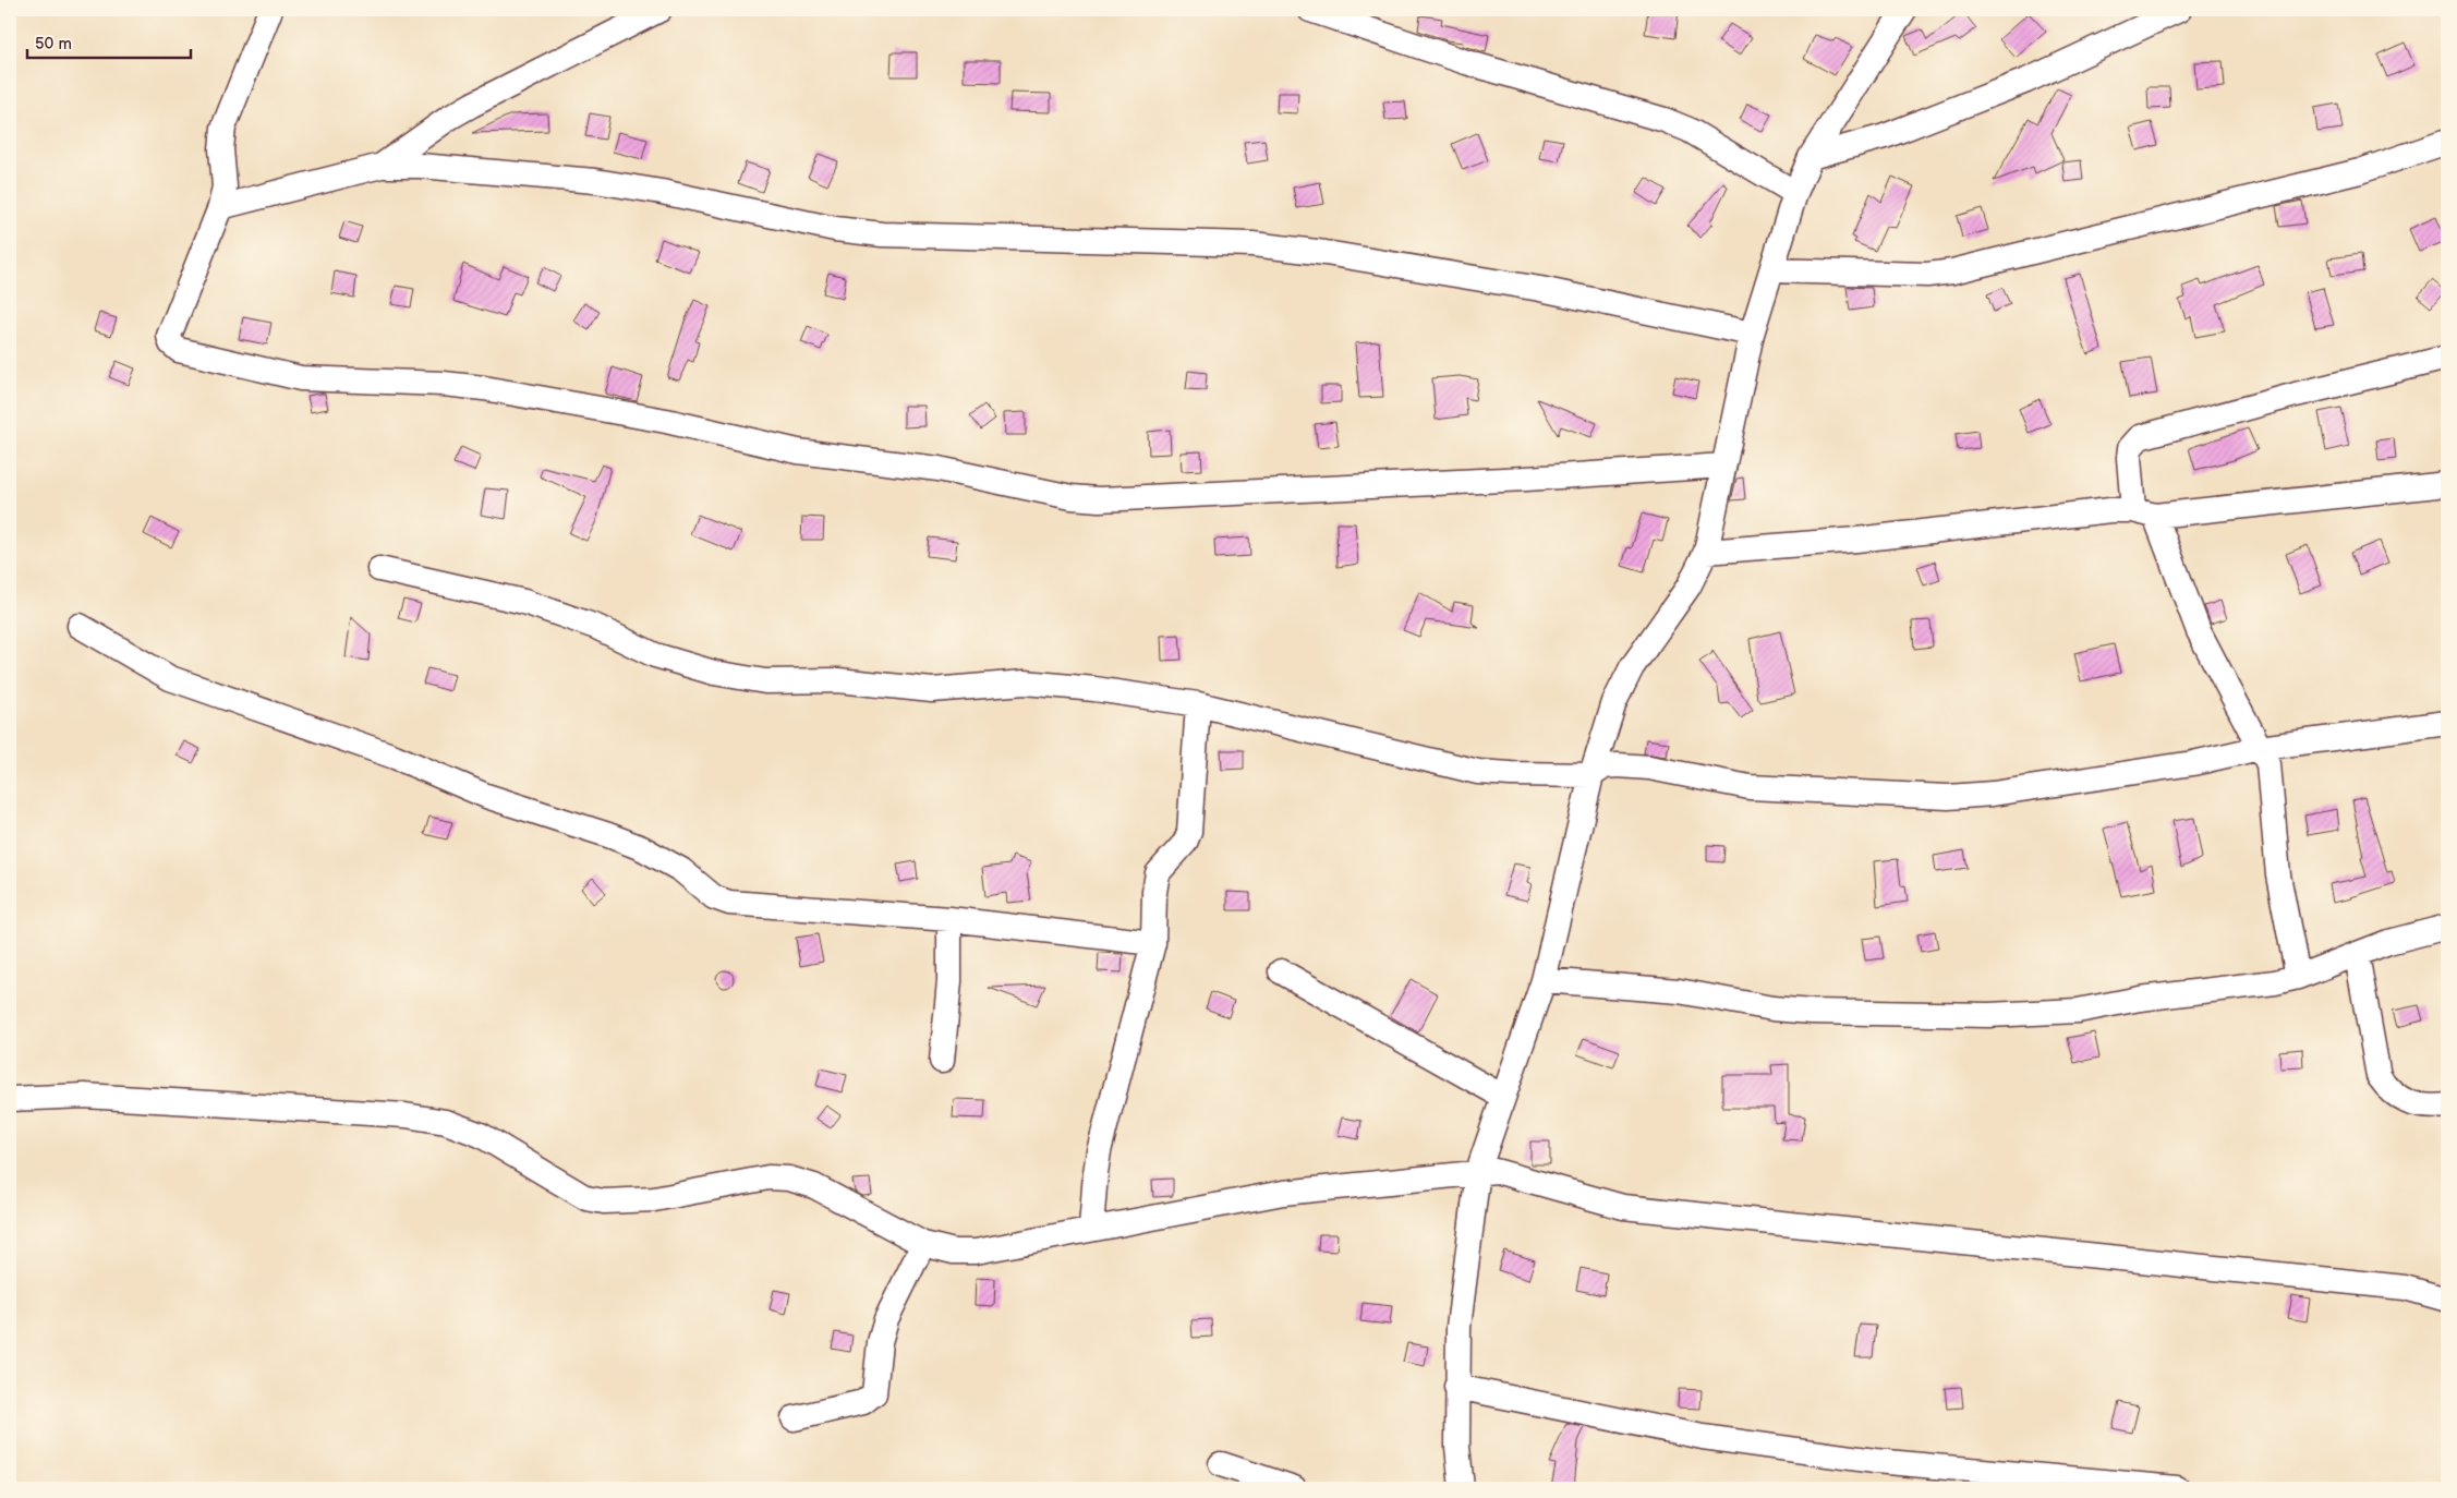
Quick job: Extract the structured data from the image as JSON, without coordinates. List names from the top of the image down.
{
  "scale_bar": "50 m"
}
